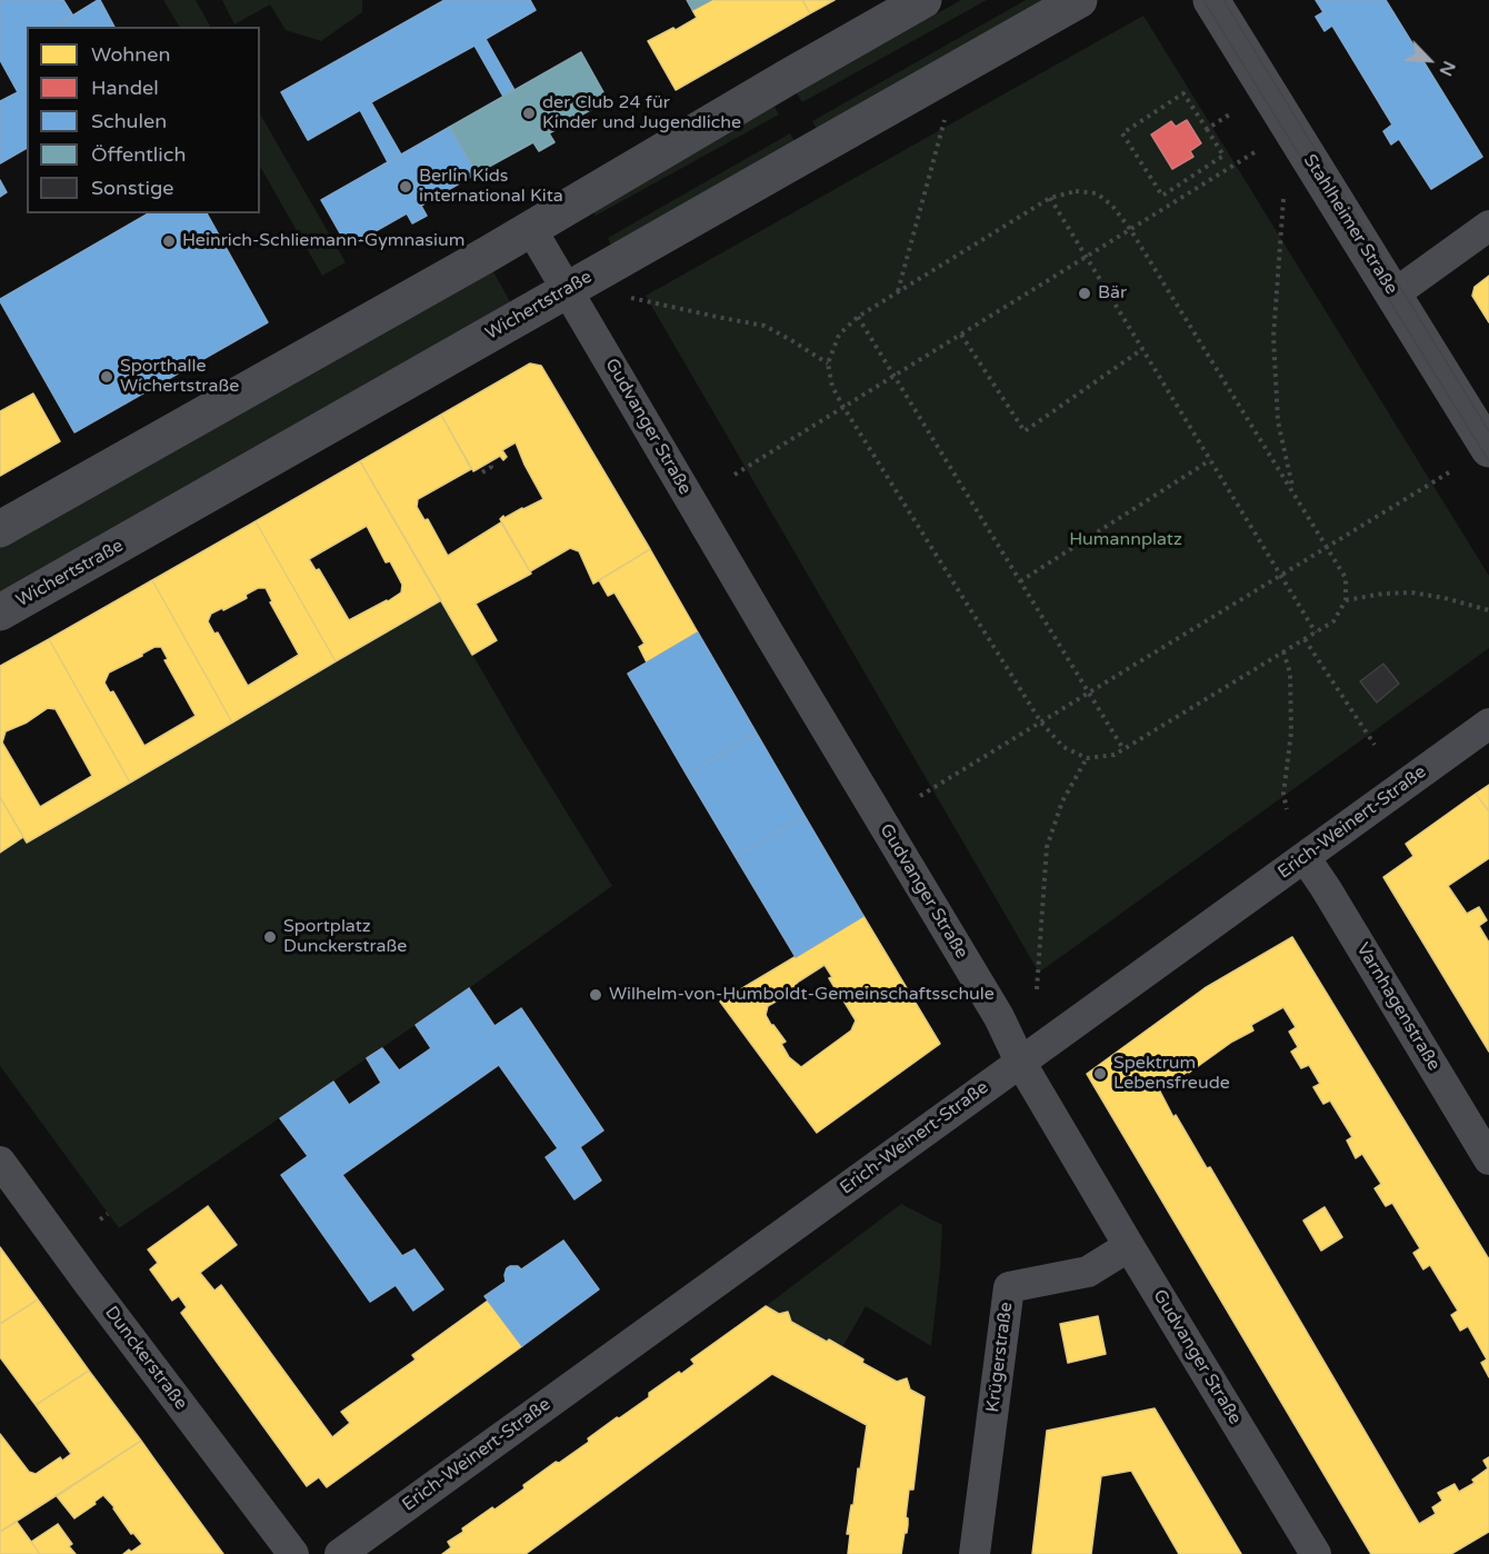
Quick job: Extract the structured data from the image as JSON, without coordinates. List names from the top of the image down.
{
  "streets": {
    "street": [
      "Stahlheimer Straße",
      "Wichertstraße",
      "Gudvanger Straße",
      "Erich-Weinert-Straße",
      "Varnhagenstraße",
      "Krügerstraße",
      "Dunckerstraße"
    ]
  },
  "crossings": [
    ["Wichertstraße", "Gudvanger Straße"],
    ["Gudvanger Straße", "Erich-Weinert-Straße"],
    ["Gudvanger Straße", "Krügerstraße"],
    ["Erich-Weinert-Straße", "Varnhagenstraße"]
  ],
  "parks": ["Humannplatz"],
  "places": [
    "der Club 24 für Kinder und Jugendliche",
    "Berlin Kids international Kita",
    "Heinrich-Schliemann-Gymnasium",
    "Bär",
    "Sporthalle Wichertstraße",
    "Sportplatz Dunckerstraße",
    "Wilhelm-von-Humboldt-Gemeinschaftsschule",
    "Spektrum Lebensfreude"
  ],
  "legend": [
    "Wohnen",
    "Handel",
    "Schulen",
    "Öffentlich",
    "Sonstige"
  ],
  "north": "bottom right"
}
